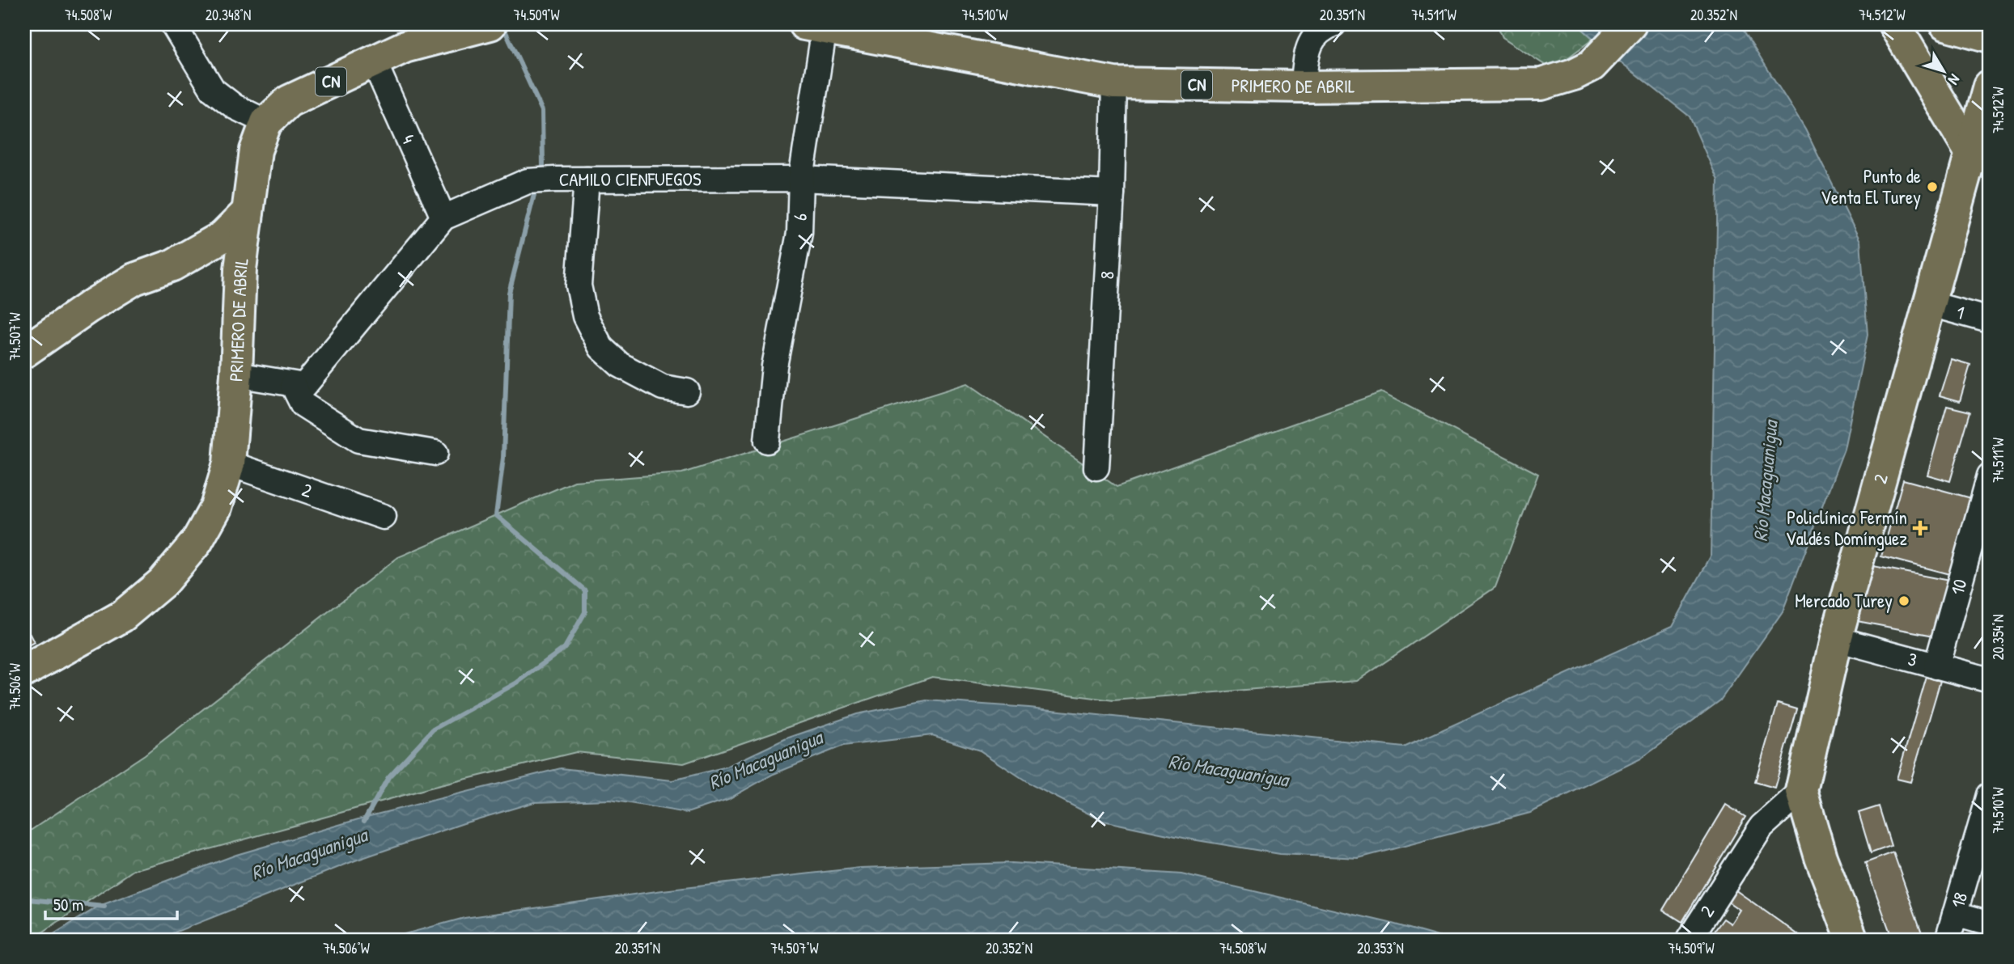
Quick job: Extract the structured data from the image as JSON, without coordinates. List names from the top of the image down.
{
  "streets": {
    "main road": ["CN", "PRIMERO DE ABRIL", "2"],
    "street": [
      "4",
      "CAMILO CIENFUEGOS",
      "6",
      "8",
      "1",
      "10",
      "3",
      "18"
    ]
  },
  "crossings": [
    ["PRIMERO DE ABRIL", "4"],
    ["PRIMERO DE ABRIL", "6"],
    ["PRIMERO DE ABRIL", "8"],
    ["PRIMERO DE ABRIL", "2"],
    ["4", "CAMILO CIENFUEGOS"],
    ["CAMILO CIENFUEGOS", "6"],
    ["CAMILO CIENFUEGOS", "8"],
    ["1", "2"],
    ["2", "3"],
    ["10", "3"]
  ],
  "water": ["Río Macaguanigua"],
  "places": {
    "other": ["Punto de Venta El Turey", "Mercado Turey"],
    "health": ["Policlínico Fermín Valdés Domínguez"]
  },
  "scale_bar": "50 m",
  "north": "bottom right",
  "coordinates": [
    "74.508°W",
    "20.348°N",
    "74.509°W",
    "74.510°W",
    "20.351°N",
    "74.511°W",
    "20.352°N",
    "74.512°W",
    "74.507°W",
    "20.354°N",
    "74.506°W",
    "20.353°N"
  ]
}
